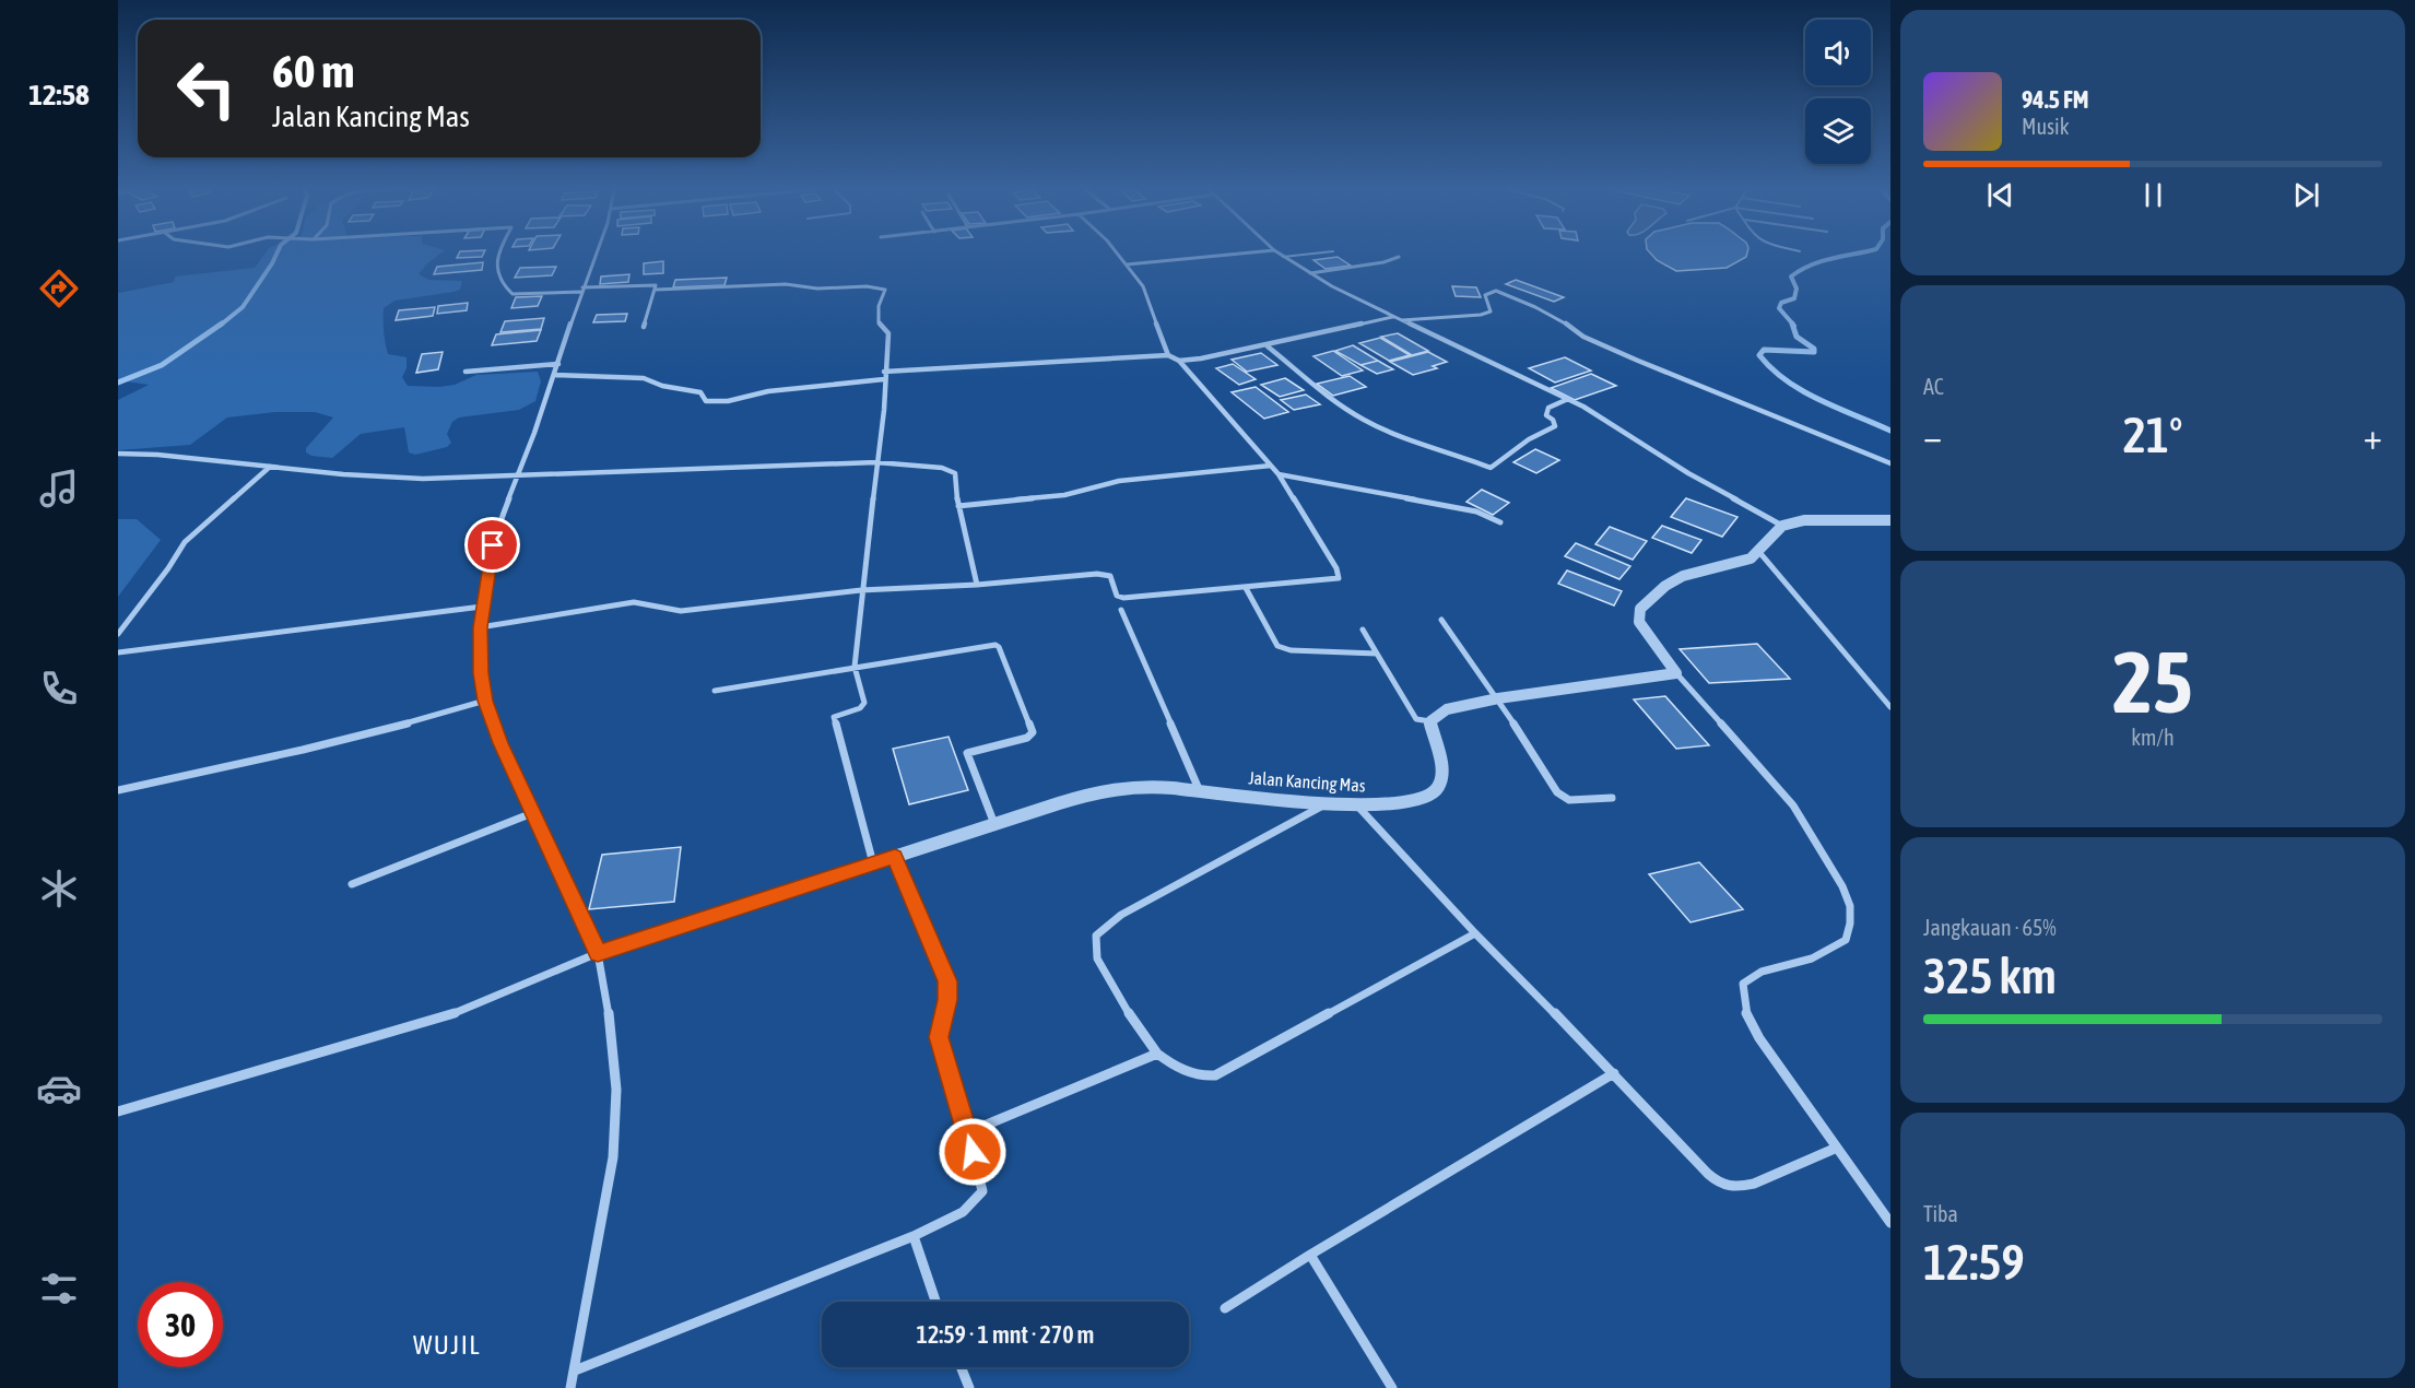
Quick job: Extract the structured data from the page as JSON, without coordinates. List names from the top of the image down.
{
  "streets": {
    "street": ["Jalan Kancing Mas"]
  },
  "districts": ["WUJIL"],
  "page": {
    "tabs": "12:58",
    "turn": ["60 m", "Jalan Kancing Mas"],
    "song": ["94.5 FM", "Musik"],
    "tile": [
      "AC",
      ["25", "km/h"],
      ["Jangkauan · 65%", "325 km"],
      ["Tiba", "12:59"]
    ],
    "heat": ["−", "21°", "+"],
    "limit": "30",
    "trip": "12:59 · 1 mnt · 270 m"
  }
}
